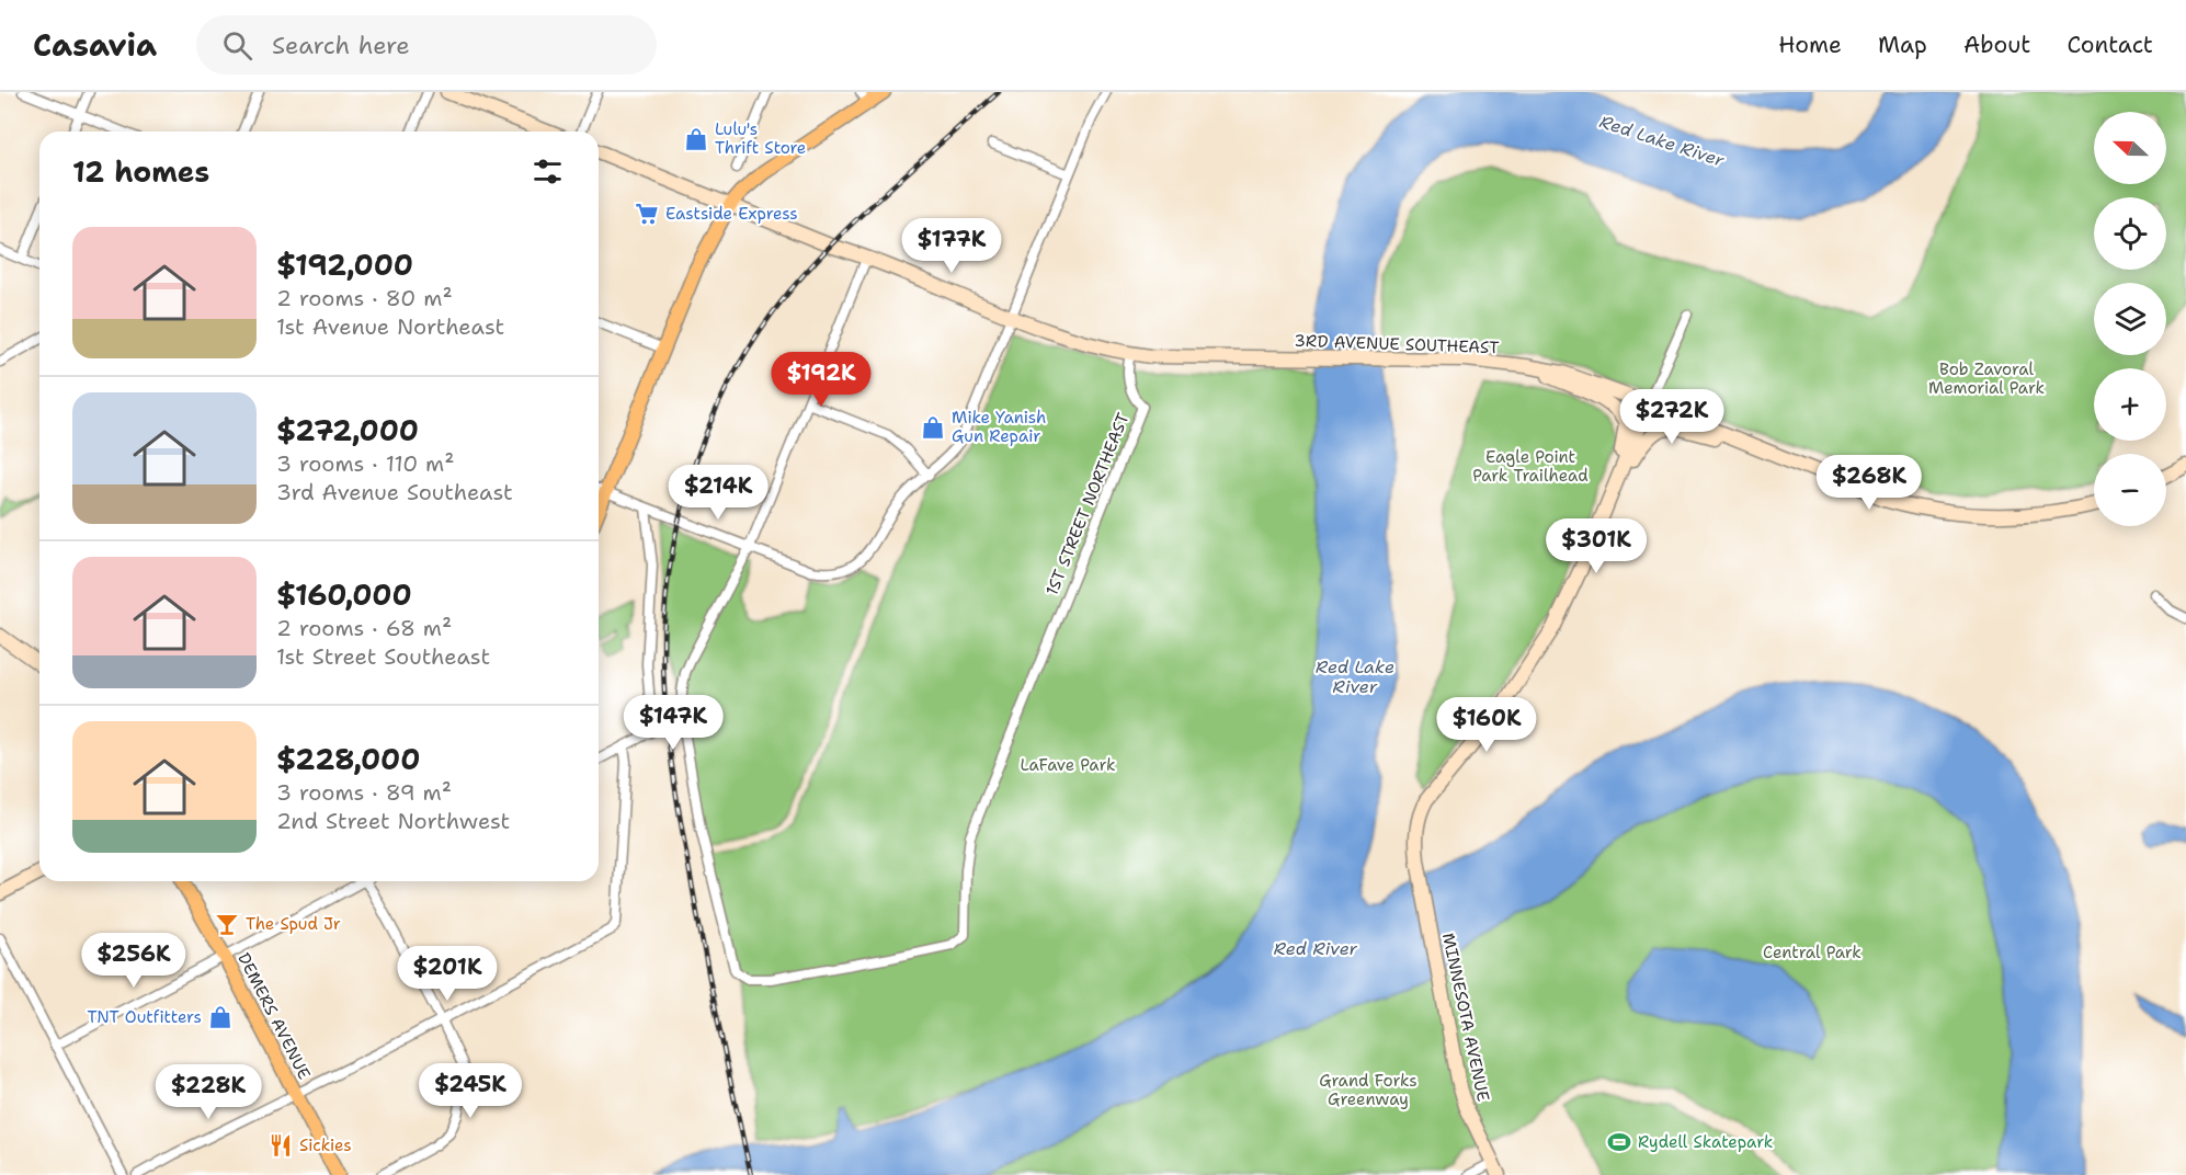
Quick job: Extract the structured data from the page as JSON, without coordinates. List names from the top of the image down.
{
  "streets": {
    "main road": ["DEMERS AVENUE"],
    "street": ["3RD AVENUE SOUTHEAST", "1ST STREET NORTHEAST", "MINNESOTA AVENUE"]
  },
  "crossings": [
    ["3RD AVENUE SOUTHEAST", "1ST STREET NORTHEAST"]
  ],
  "water": ["Red Lake River", "Red River"],
  "parks": [
    "Bob Zavoral Memorial Park",
    "Eagle Point Park Trailhead",
    "LaFave Park",
    "Central Park",
    "Grand Forks Greenway"
  ],
  "places": {
    "shop": ["Lulu's Thrift Store", "Mike Yanish Gun Repair", "TNT Outfitters"],
    "supermarket": ["Eastside Express"],
    "bar": ["The Spud Jr"],
    "sports": ["Rydell Skatepark"],
    "restaurant": ["Sickies"]
  },
  "north": "left",
  "page": {
    "header": "Casavia",
    "search": "Search here",
    "nav": [
      "Home",
      "Map",
      "About",
      "Contact"
    ],
    "map_buttons": ["+", "−"],
    "heading": "12 homes",
    "list": [
      {
        "name": "$192,000",
        "note": "2 rooms · 80 m² · 1st Avenue Northeast"
      },
      {
        "name": "$272,000",
        "note": "3 rooms · 110 m² · 3rd Avenue Southeast"
      },
      {
        "name": "$160,000",
        "note": "2 rooms · 68 m² · 1st Street Southeast"
      },
      {
        "name": "$228,000",
        "note": "3 rooms · 89 m² · 2nd Street Northwest"
      }
    ],
    "price": [
      "$177K",
      "$192K",
      "$272K",
      "$268K",
      "$214K",
      "$301K",
      "$147K",
      "$160K",
      "$256K",
      "$201K",
      "$245K",
      "$228K"
    ]
  }
}
